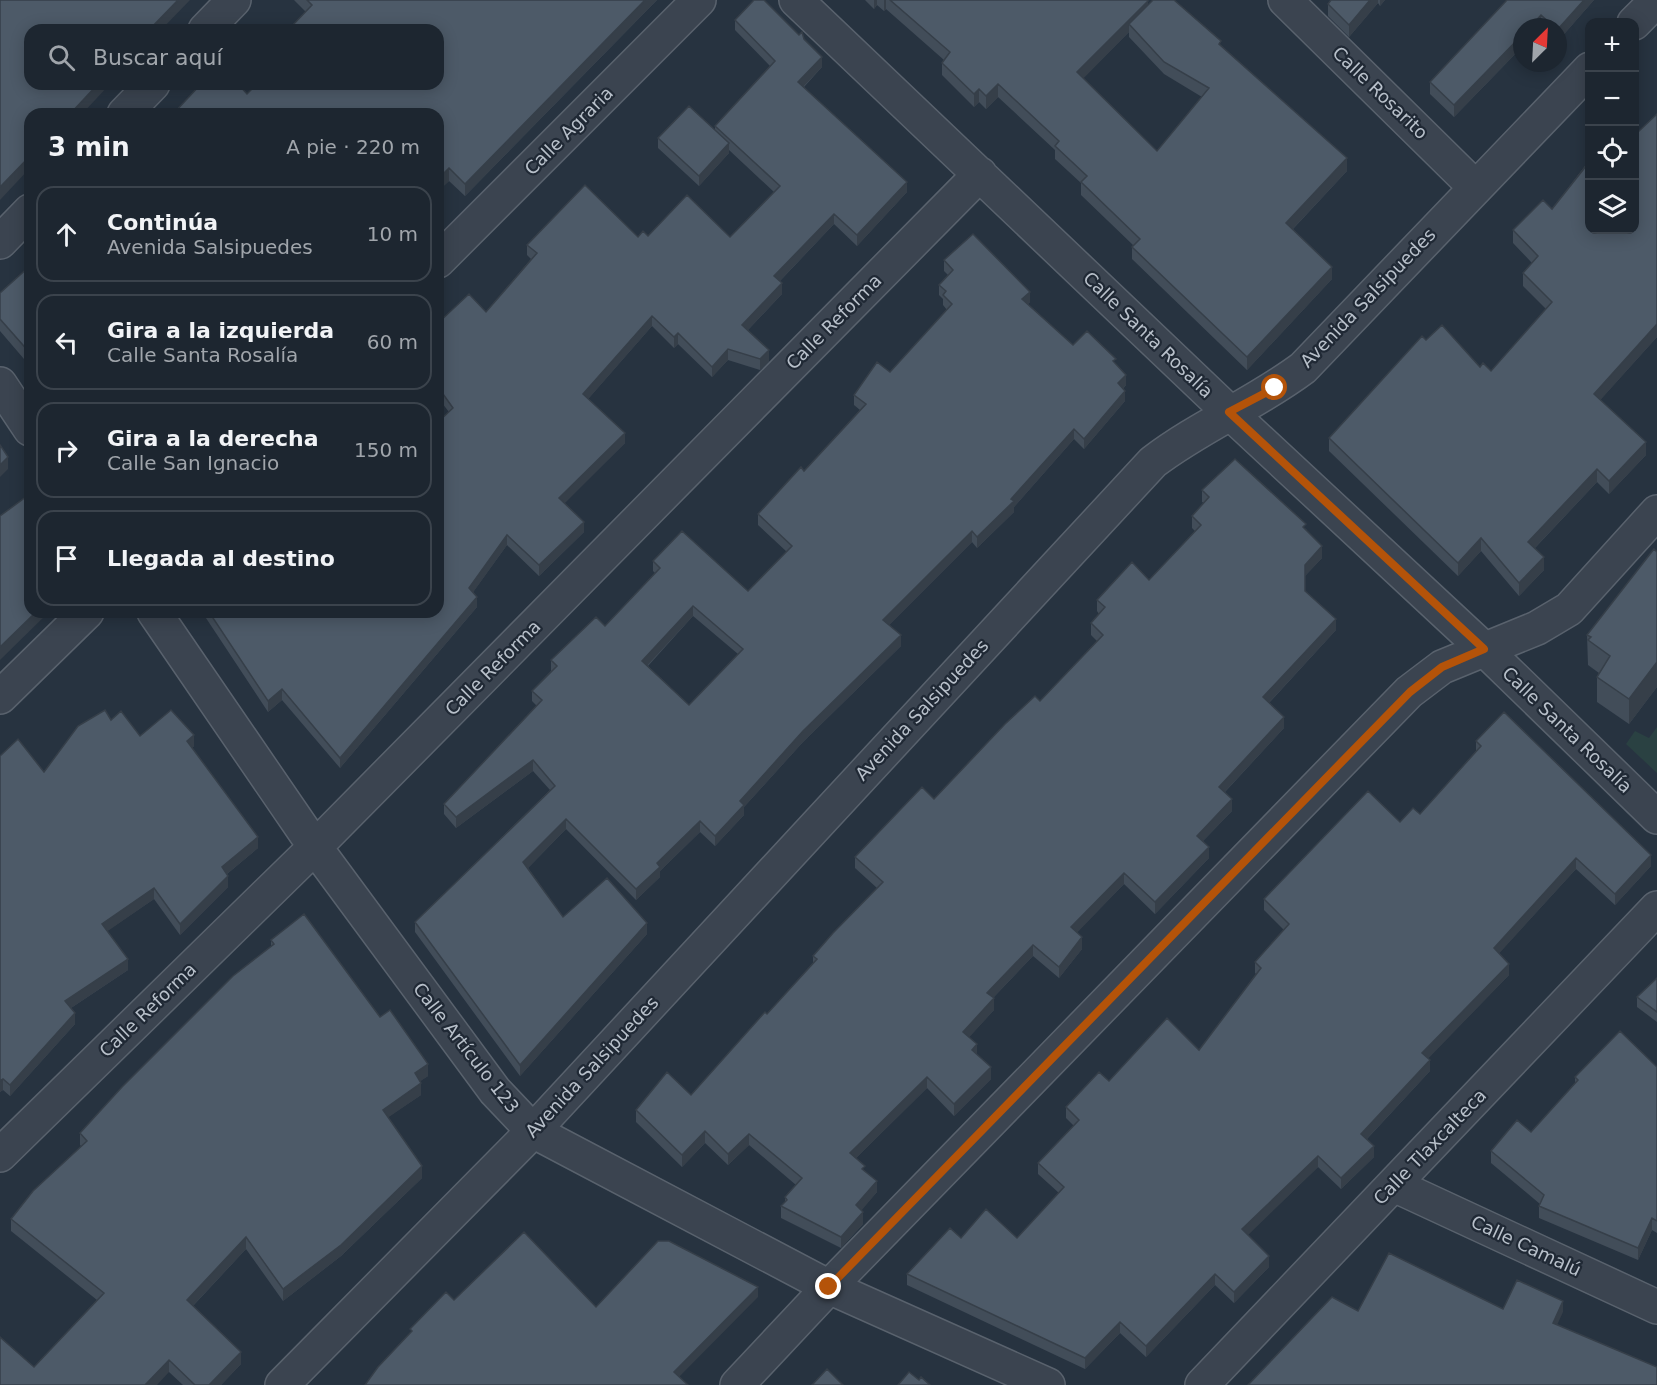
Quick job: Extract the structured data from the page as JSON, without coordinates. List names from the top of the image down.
{
  "streets": {
    "street": [
      "Calle Rosarito",
      "Calle Agraria",
      "Avenida Salsipuedes",
      "Calle Reforma",
      "Calle Santa Rosalía",
      "Calle Artículo 123",
      "Calle Tlaxcalteca",
      "Calle Camalú"
    ]
  },
  "crossings": [
    ["Calle Rosarito", "Avenida Salsipuedes"],
    ["Avenida Salsipuedes", "Calle Santa Rosalía"],
    ["Avenida Salsipuedes", "Calle Artículo 123"],
    ["Calle Reforma", "Calle Santa Rosalía"],
    ["Calle Reforma", "Calle Artículo 123"],
    ["Calle Tlaxcalteca", "Calle Camalú"]
  ],
  "north": "top right",
  "page": {
    "map_buttons": ["+", "−"],
    "search": "Buscar aquí",
    "heading": ["3 min", "A pie · 220 m"],
    "list": [
      ["Continúa", "Avenida Salsipuedes", "10 m"],
      ["Gira a la izquierda", "Calle Santa Rosalía", "60 m"],
      ["Gira a la derecha", "Calle San Ignacio", "150 m"],
      "Llegada al destino"
    ]
  }
}
